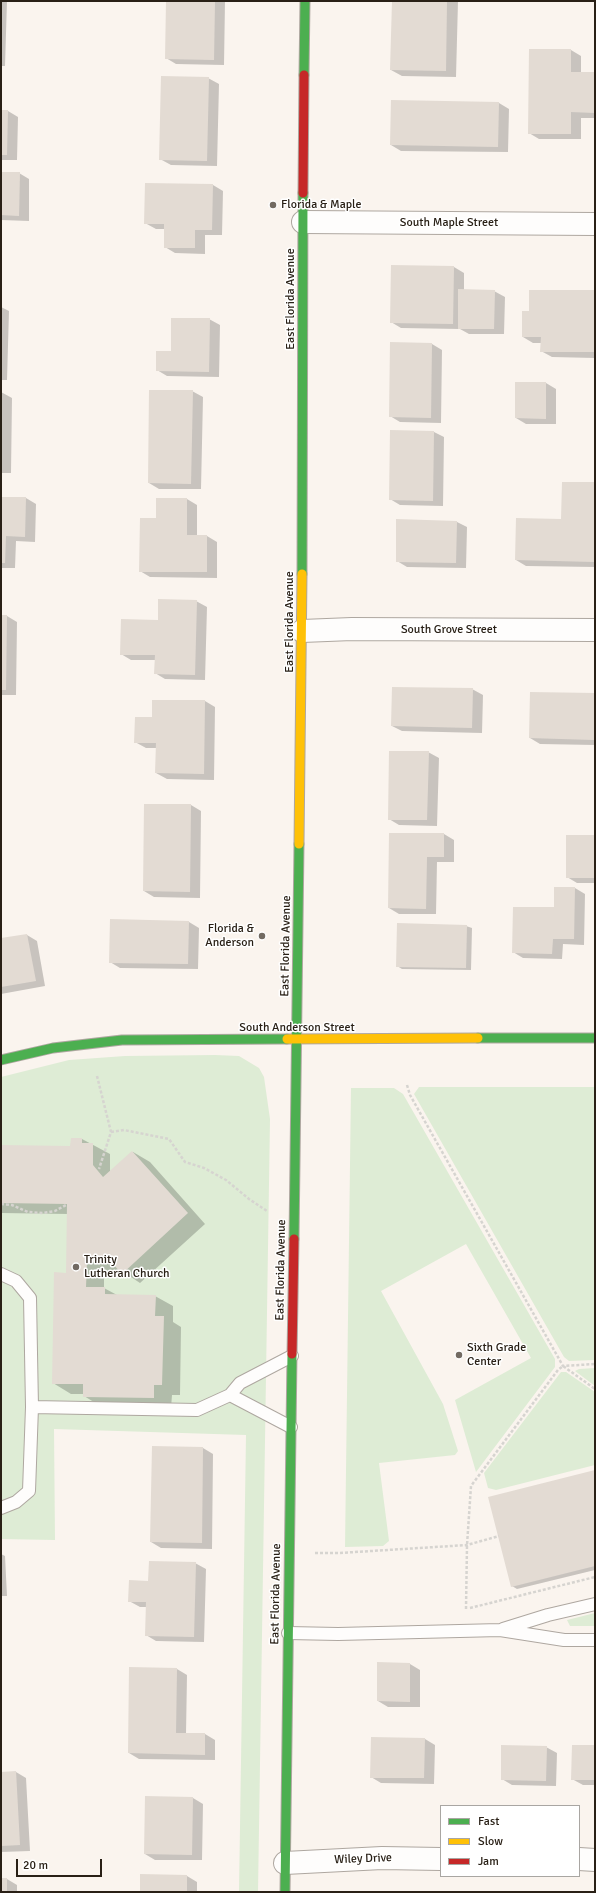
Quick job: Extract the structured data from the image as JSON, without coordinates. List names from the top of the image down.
{
  "streets": {
    "main road": ["East Florida Avenue", "South Anderson Street"],
    "street": ["South Maple Street", "South Grove Street", "Wiley Drive"]
  },
  "crossings": [
    ["South Maple Street", "East Florida Avenue"],
    ["East Florida Avenue", "South Grove Street"],
    ["East Florida Avenue", "South Anderson Street"],
    ["East Florida Avenue", "Wiley Drive"]
  ],
  "places": [
    "Florida & Maple",
    "Florida & Anderson",
    "Trinity Lutheran Church",
    "Sixth Grade Center"
  ],
  "legend": ["Fast", "Slow", "Jam"],
  "scale_bar": "20 m"
}
